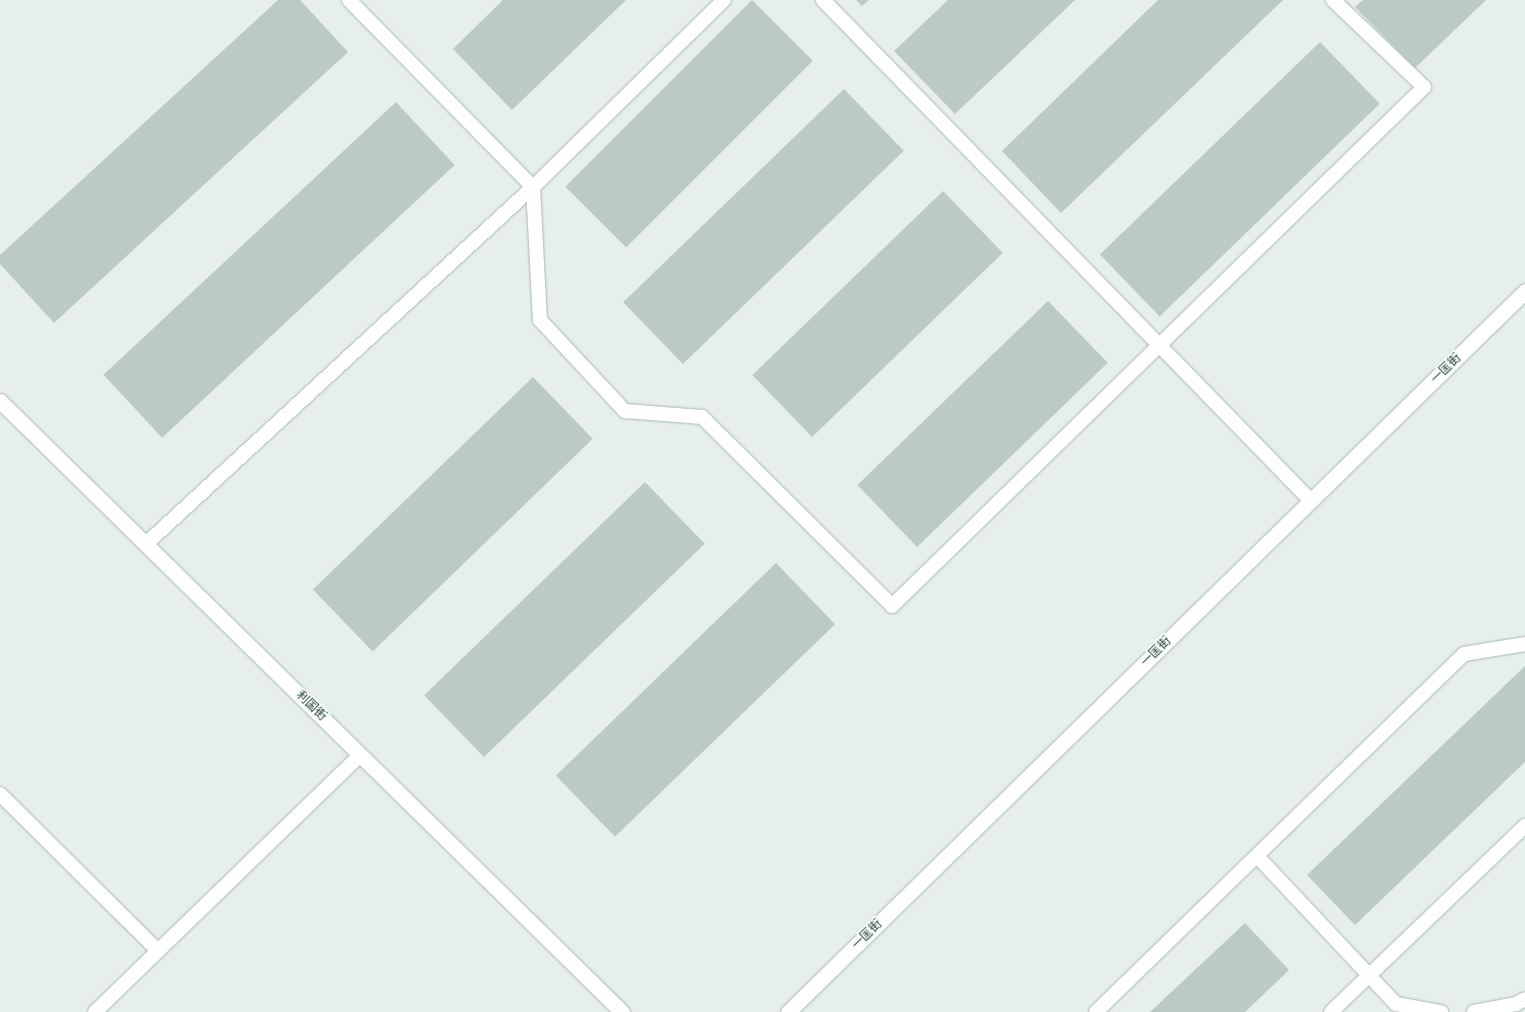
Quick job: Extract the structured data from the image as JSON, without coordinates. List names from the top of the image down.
{
  "streets": {
    "street": ["一匡街", "利国街"]
  }
}
